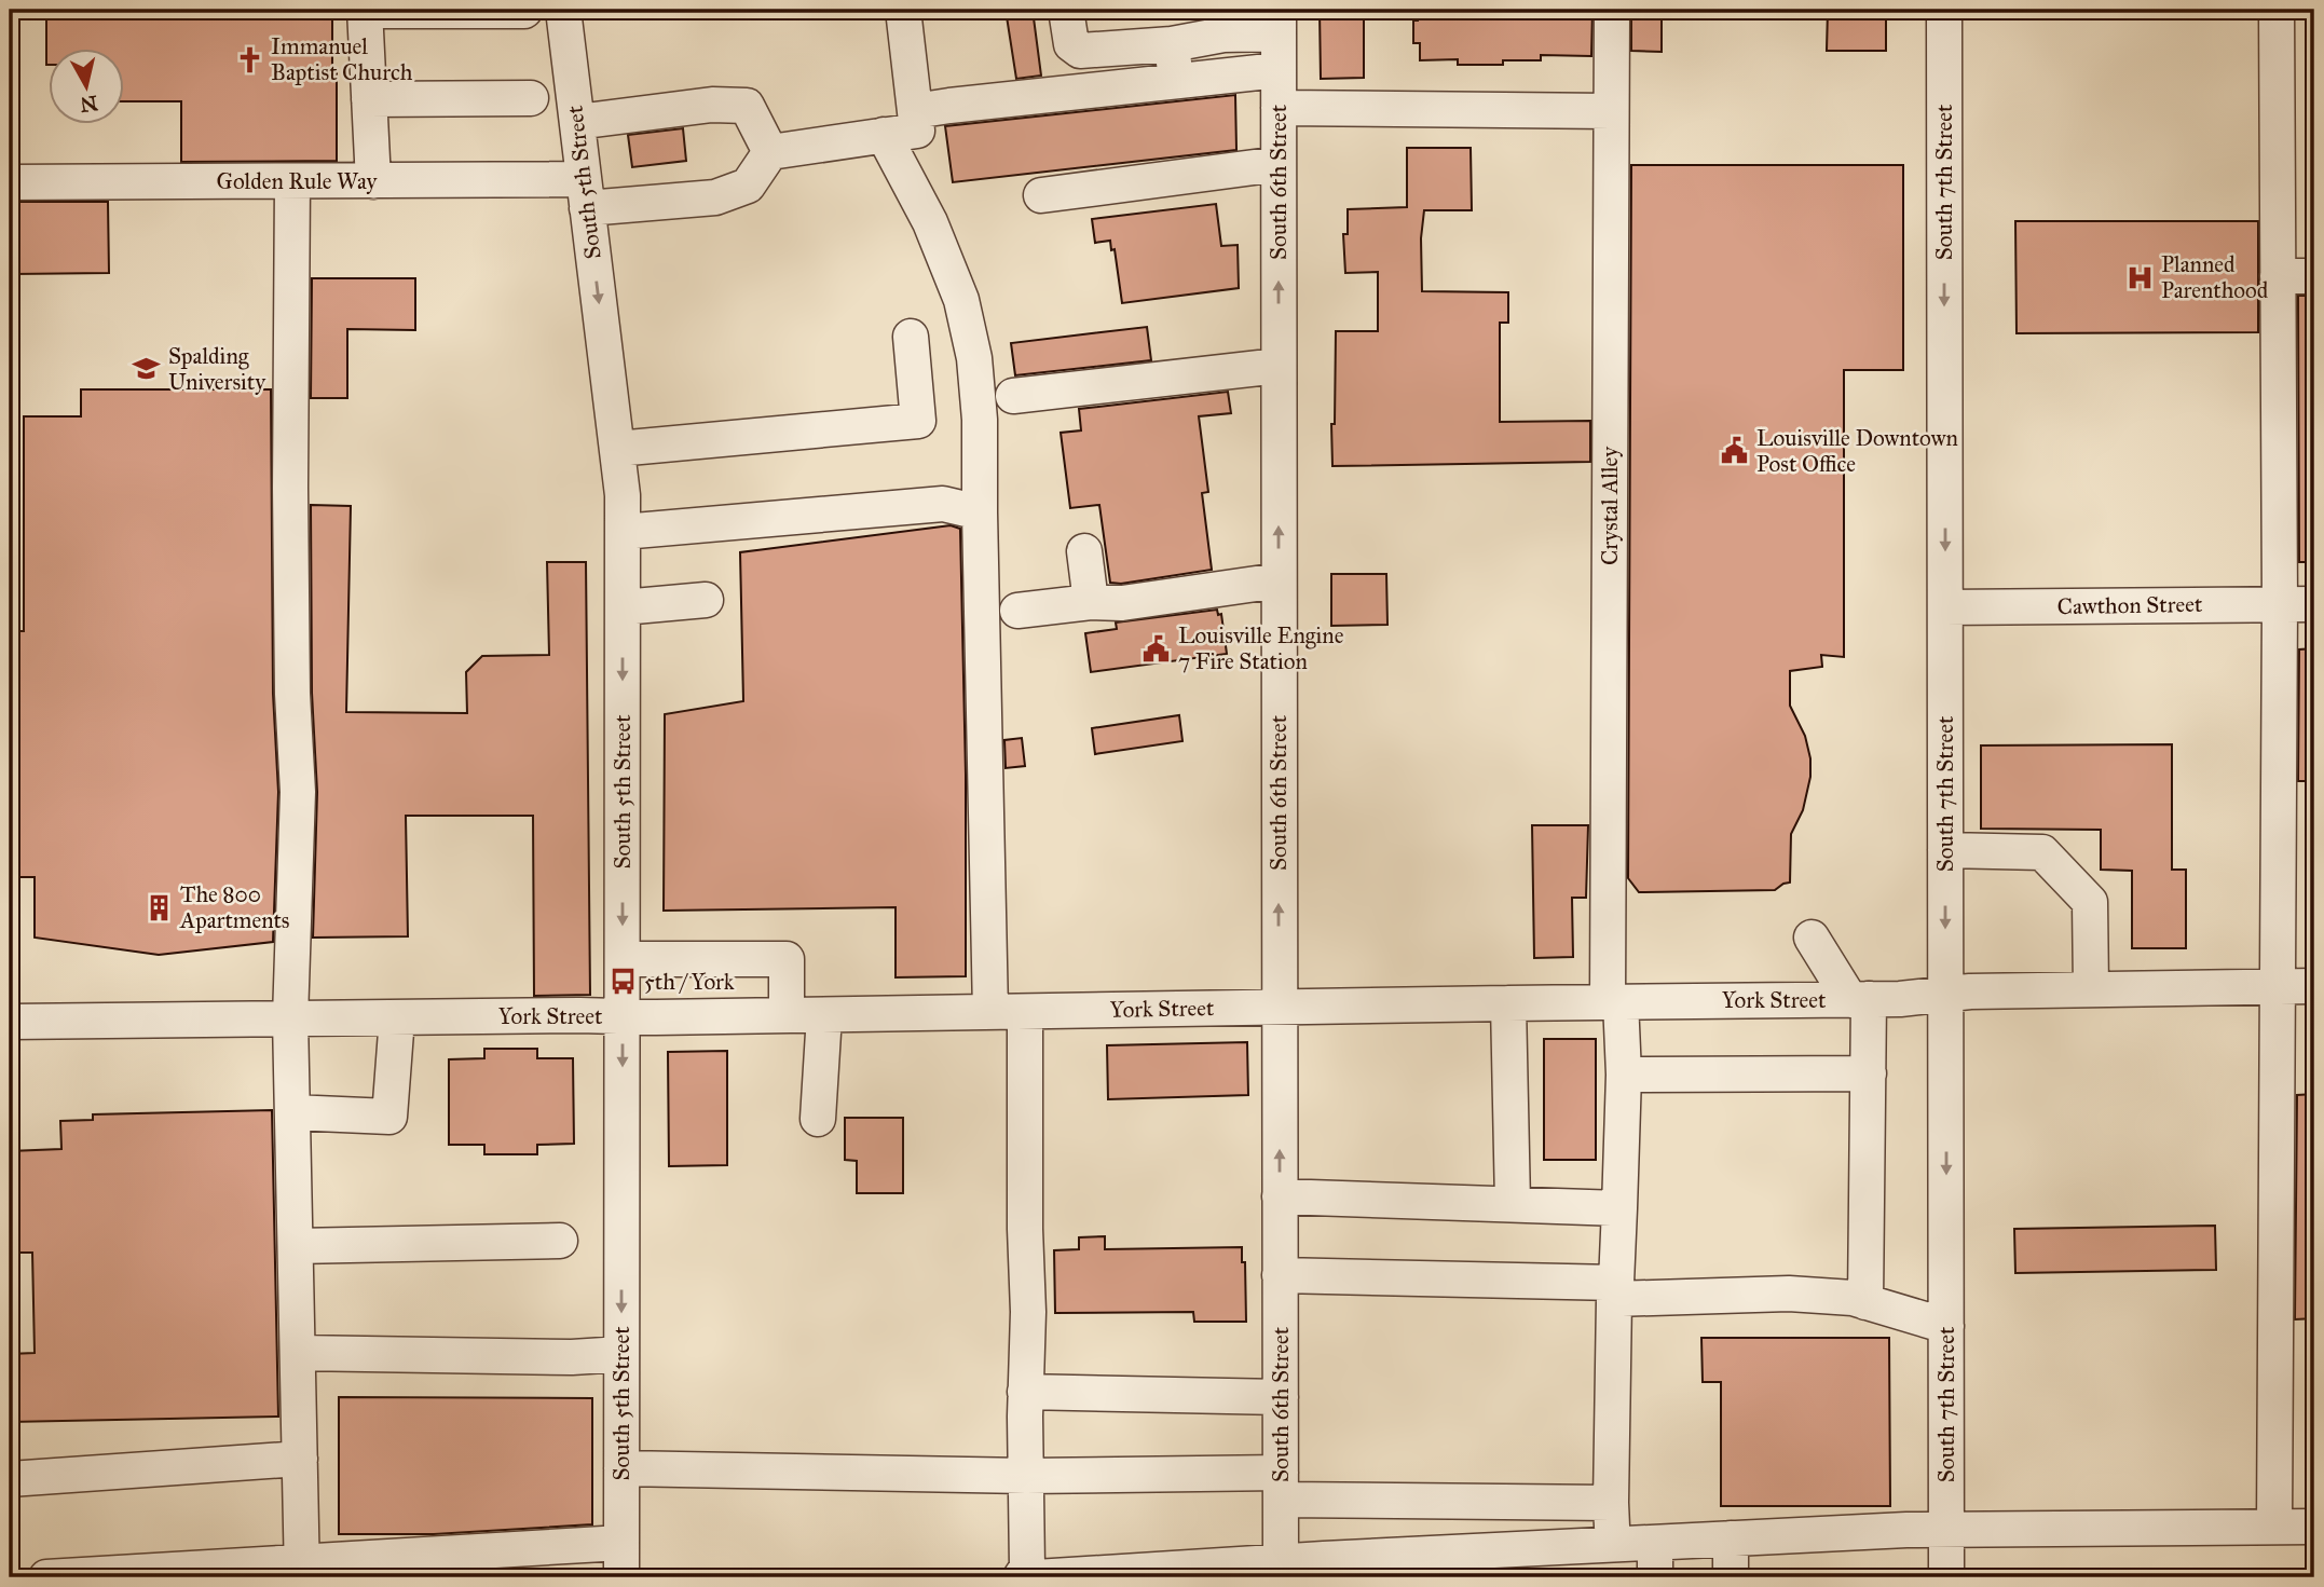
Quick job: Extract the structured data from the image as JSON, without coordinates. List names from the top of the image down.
{
  "streets": {
    "street": [
      "Golden Rule Way",
      "South 5th Street",
      "South 6th Street",
      "South 7th Street",
      "Crystal Alley",
      "Cawthon Street",
      "York Street"
    ]
  },
  "crossings": [
    ["Golden Rule Way", "South 5th Street"],
    ["South 5th Street", "York Street"],
    ["South 6th Street", "York Street"],
    ["South 7th Street", "Cawthon Street"],
    ["South 7th Street", "York Street"],
    ["Crystal Alley", "York Street"]
  ],
  "one_way": ["South 5th Street", "South 7th Street"],
  "places": {
    "church": ["Immanuel Baptist Church"],
    "hospital": ["Planned Parenthood"],
    "school or university": ["Spalding University"],
    "public building": ["Louisville Downtown Post Office", "Louisville Engine 7 Fire Station"],
    "building": ["The 800 Apartments"],
    "bus stop": ["5th / York"]
  },
  "north": "bottom"
}
